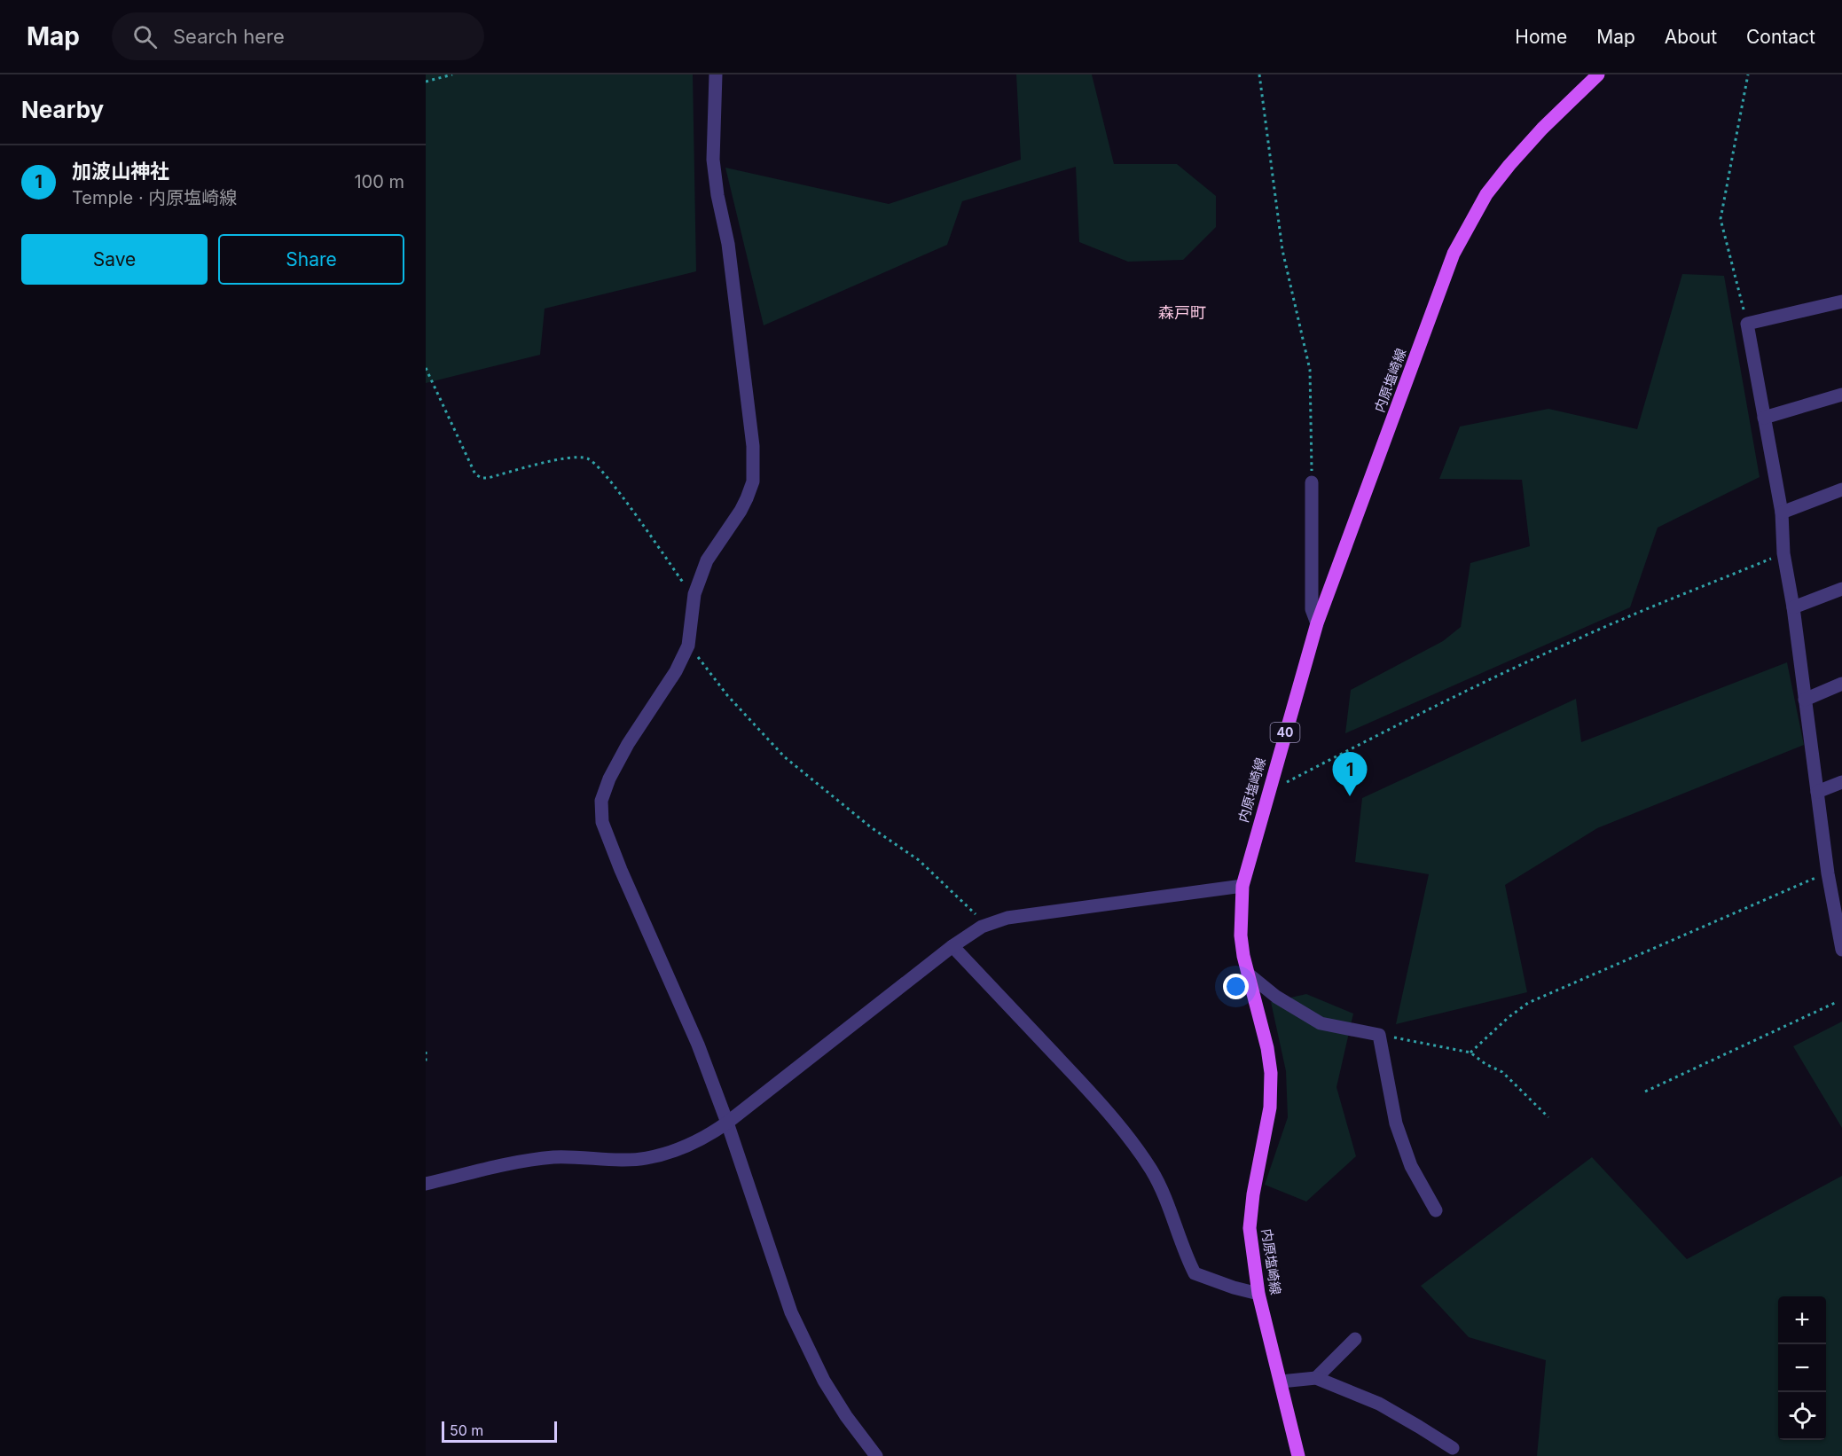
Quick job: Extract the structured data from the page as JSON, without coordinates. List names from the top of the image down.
{
  "streets": {
    "main road": ["内原塩崎線", "40"]
  },
  "districts": ["森戸町"],
  "scale_bar": "50 m",
  "page": {
    "header": "Map",
    "search": "Search here",
    "nav": [
      "Home",
      "Map",
      "About",
      "Contact"
    ],
    "heading": "Nearby",
    "list": [
      {
        "mark": "1",
        "name": "加波山神社",
        "note": "Temple · 内原塩崎線",
        "value": "100 m"
      }
    ],
    "buttons": ["Save", "Share"],
    "pins": "1",
    "map_buttons": ["+", "−"],
    "scale": "50 m"
  }
}
